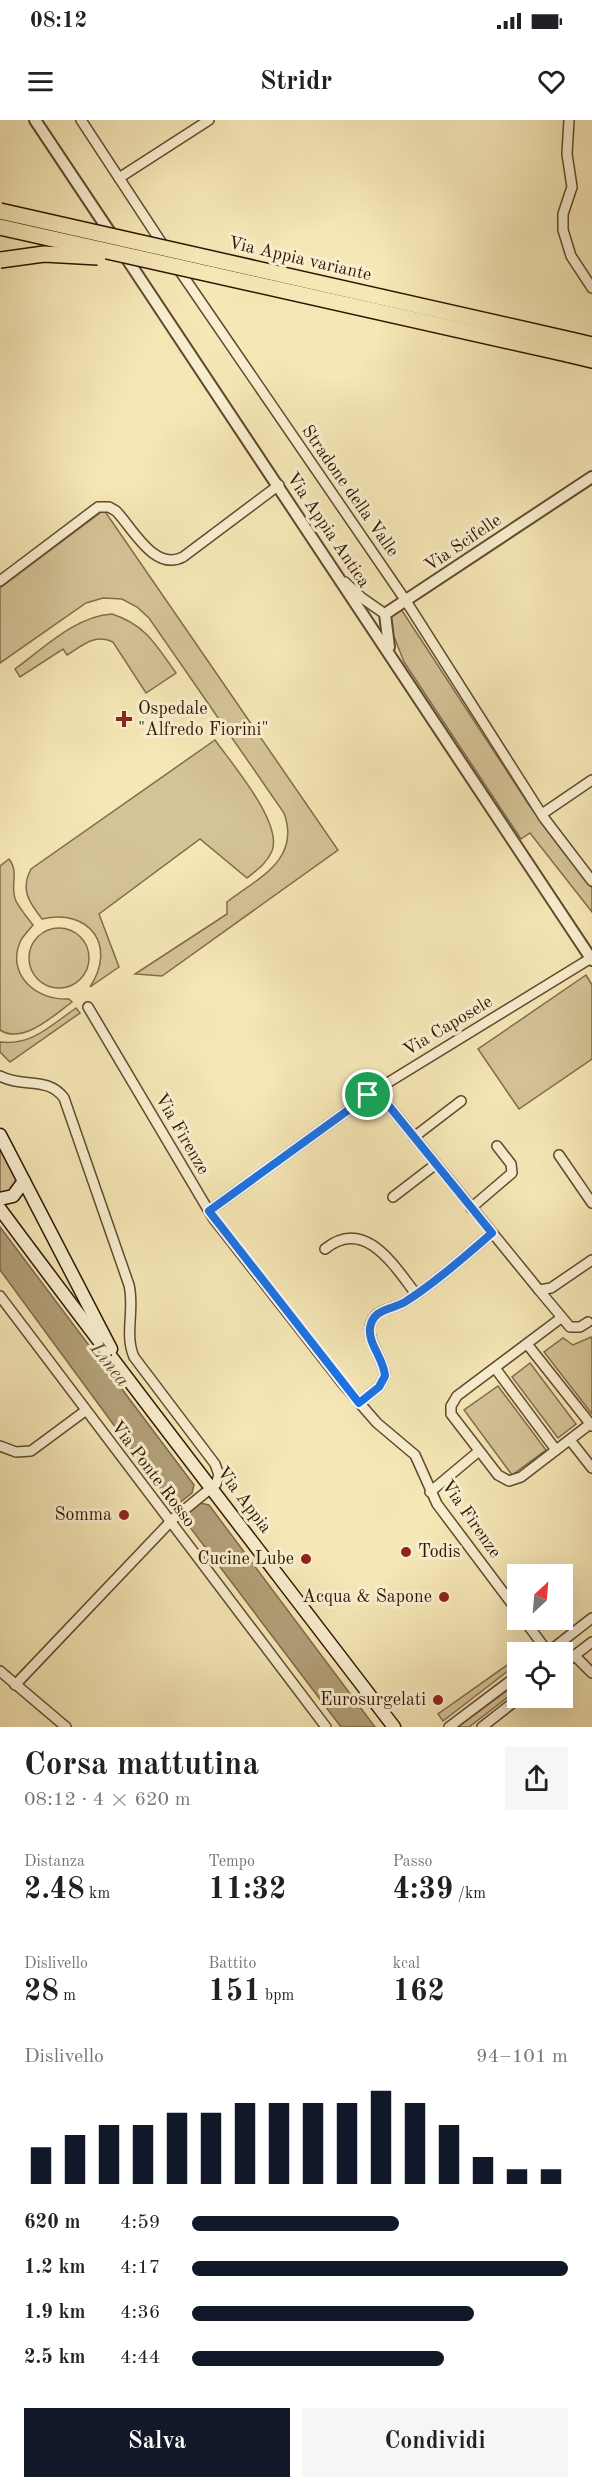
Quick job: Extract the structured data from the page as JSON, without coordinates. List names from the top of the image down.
{
  "streets": {
    "highway": ["Via Appia variante"],
    "main road": ["Via Appia"],
    "street": [
      "Stradone della Valle",
      "Via Appia Antica",
      "Via Scifelle",
      "Via Caposele",
      "Via Firenze",
      "Via Ponte Rosso"
    ]
  },
  "crossings": [
    ["Stradone della Valle", "Via Scifelle"],
    ["Via Appia Antica", "Via Caposele"],
    ["Via Caposele", "Via Firenze"]
  ],
  "water": ["Linea"],
  "places": {
    "health": ["Ospedale \"Alfredo Fiorini\""],
    "other": [
      "Somma",
      "Todis",
      "Cucine Lube",
      "Acqua & Sapone",
      "Eurosurgelati"
    ]
  },
  "north": "top right",
  "page": {
    "status": "08:12",
    "header": "Stridr",
    "heading": ["Corsa mattutina", "08:12 · 4 × 620 m"],
    "stats": [
      ["Distanza", "2.48 km"],
      ["Tempo", "11:32"],
      ["Passo", "4:39 /km"],
      ["Dislivello", "28 m"],
      ["Battito", "151 bpm"],
      ["kcal", "162"]
    ],
    "chart": ["Dislivello", "94–101 m"],
    "list": [
      {
        "name": "620 m",
        "note": "4:59"
      },
      {
        "name": "1.2 km",
        "note": "4:17"
      },
      {
        "name": "1.9 km",
        "note": "4:36"
      },
      {
        "name": "2.5 km",
        "note": "4:44"
      }
    ],
    "buttons": ["Salva", "Condividi"]
  }
}
